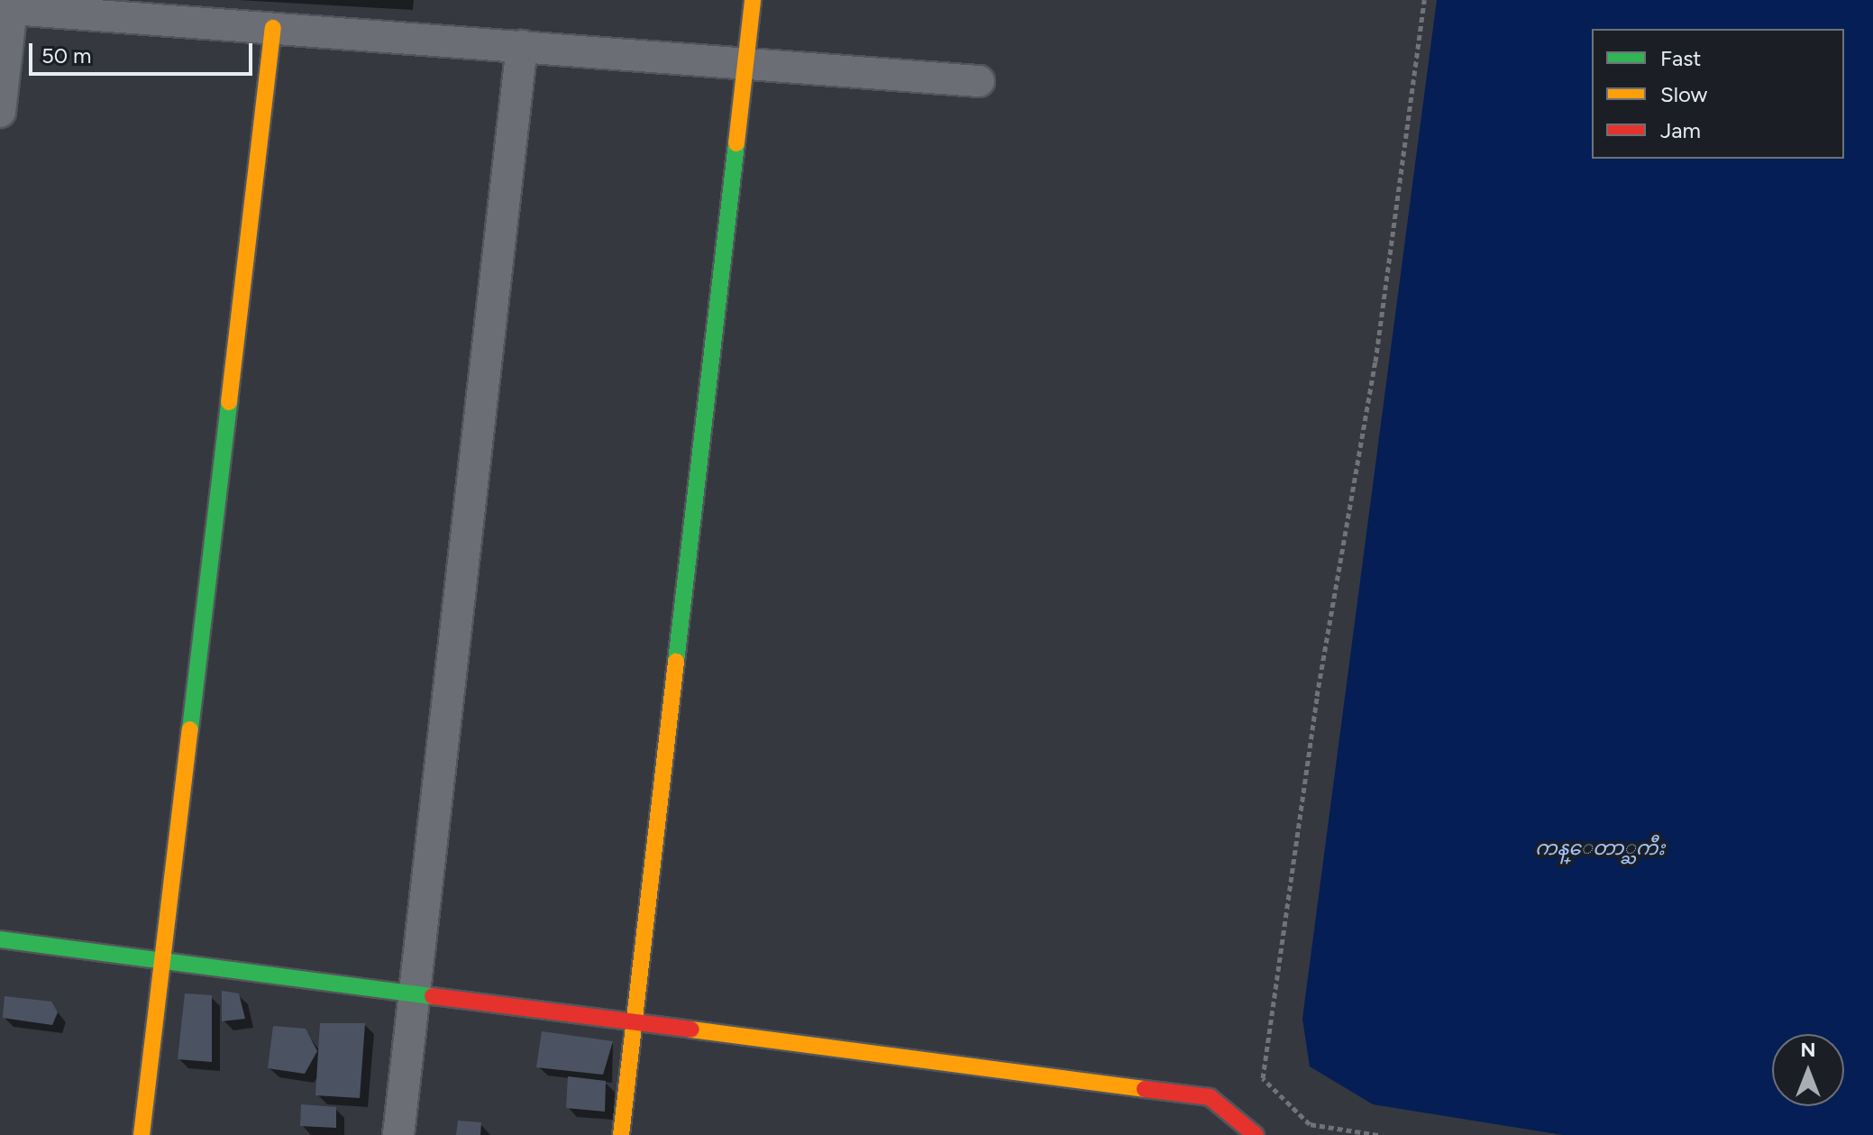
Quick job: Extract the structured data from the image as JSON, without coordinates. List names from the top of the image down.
{
  "water": ["ကန္ေတာ္ႀကီး"],
  "legend": ["Fast", "Slow", "Jam"],
  "scale_bar": "50 m",
  "north": "top"
}
